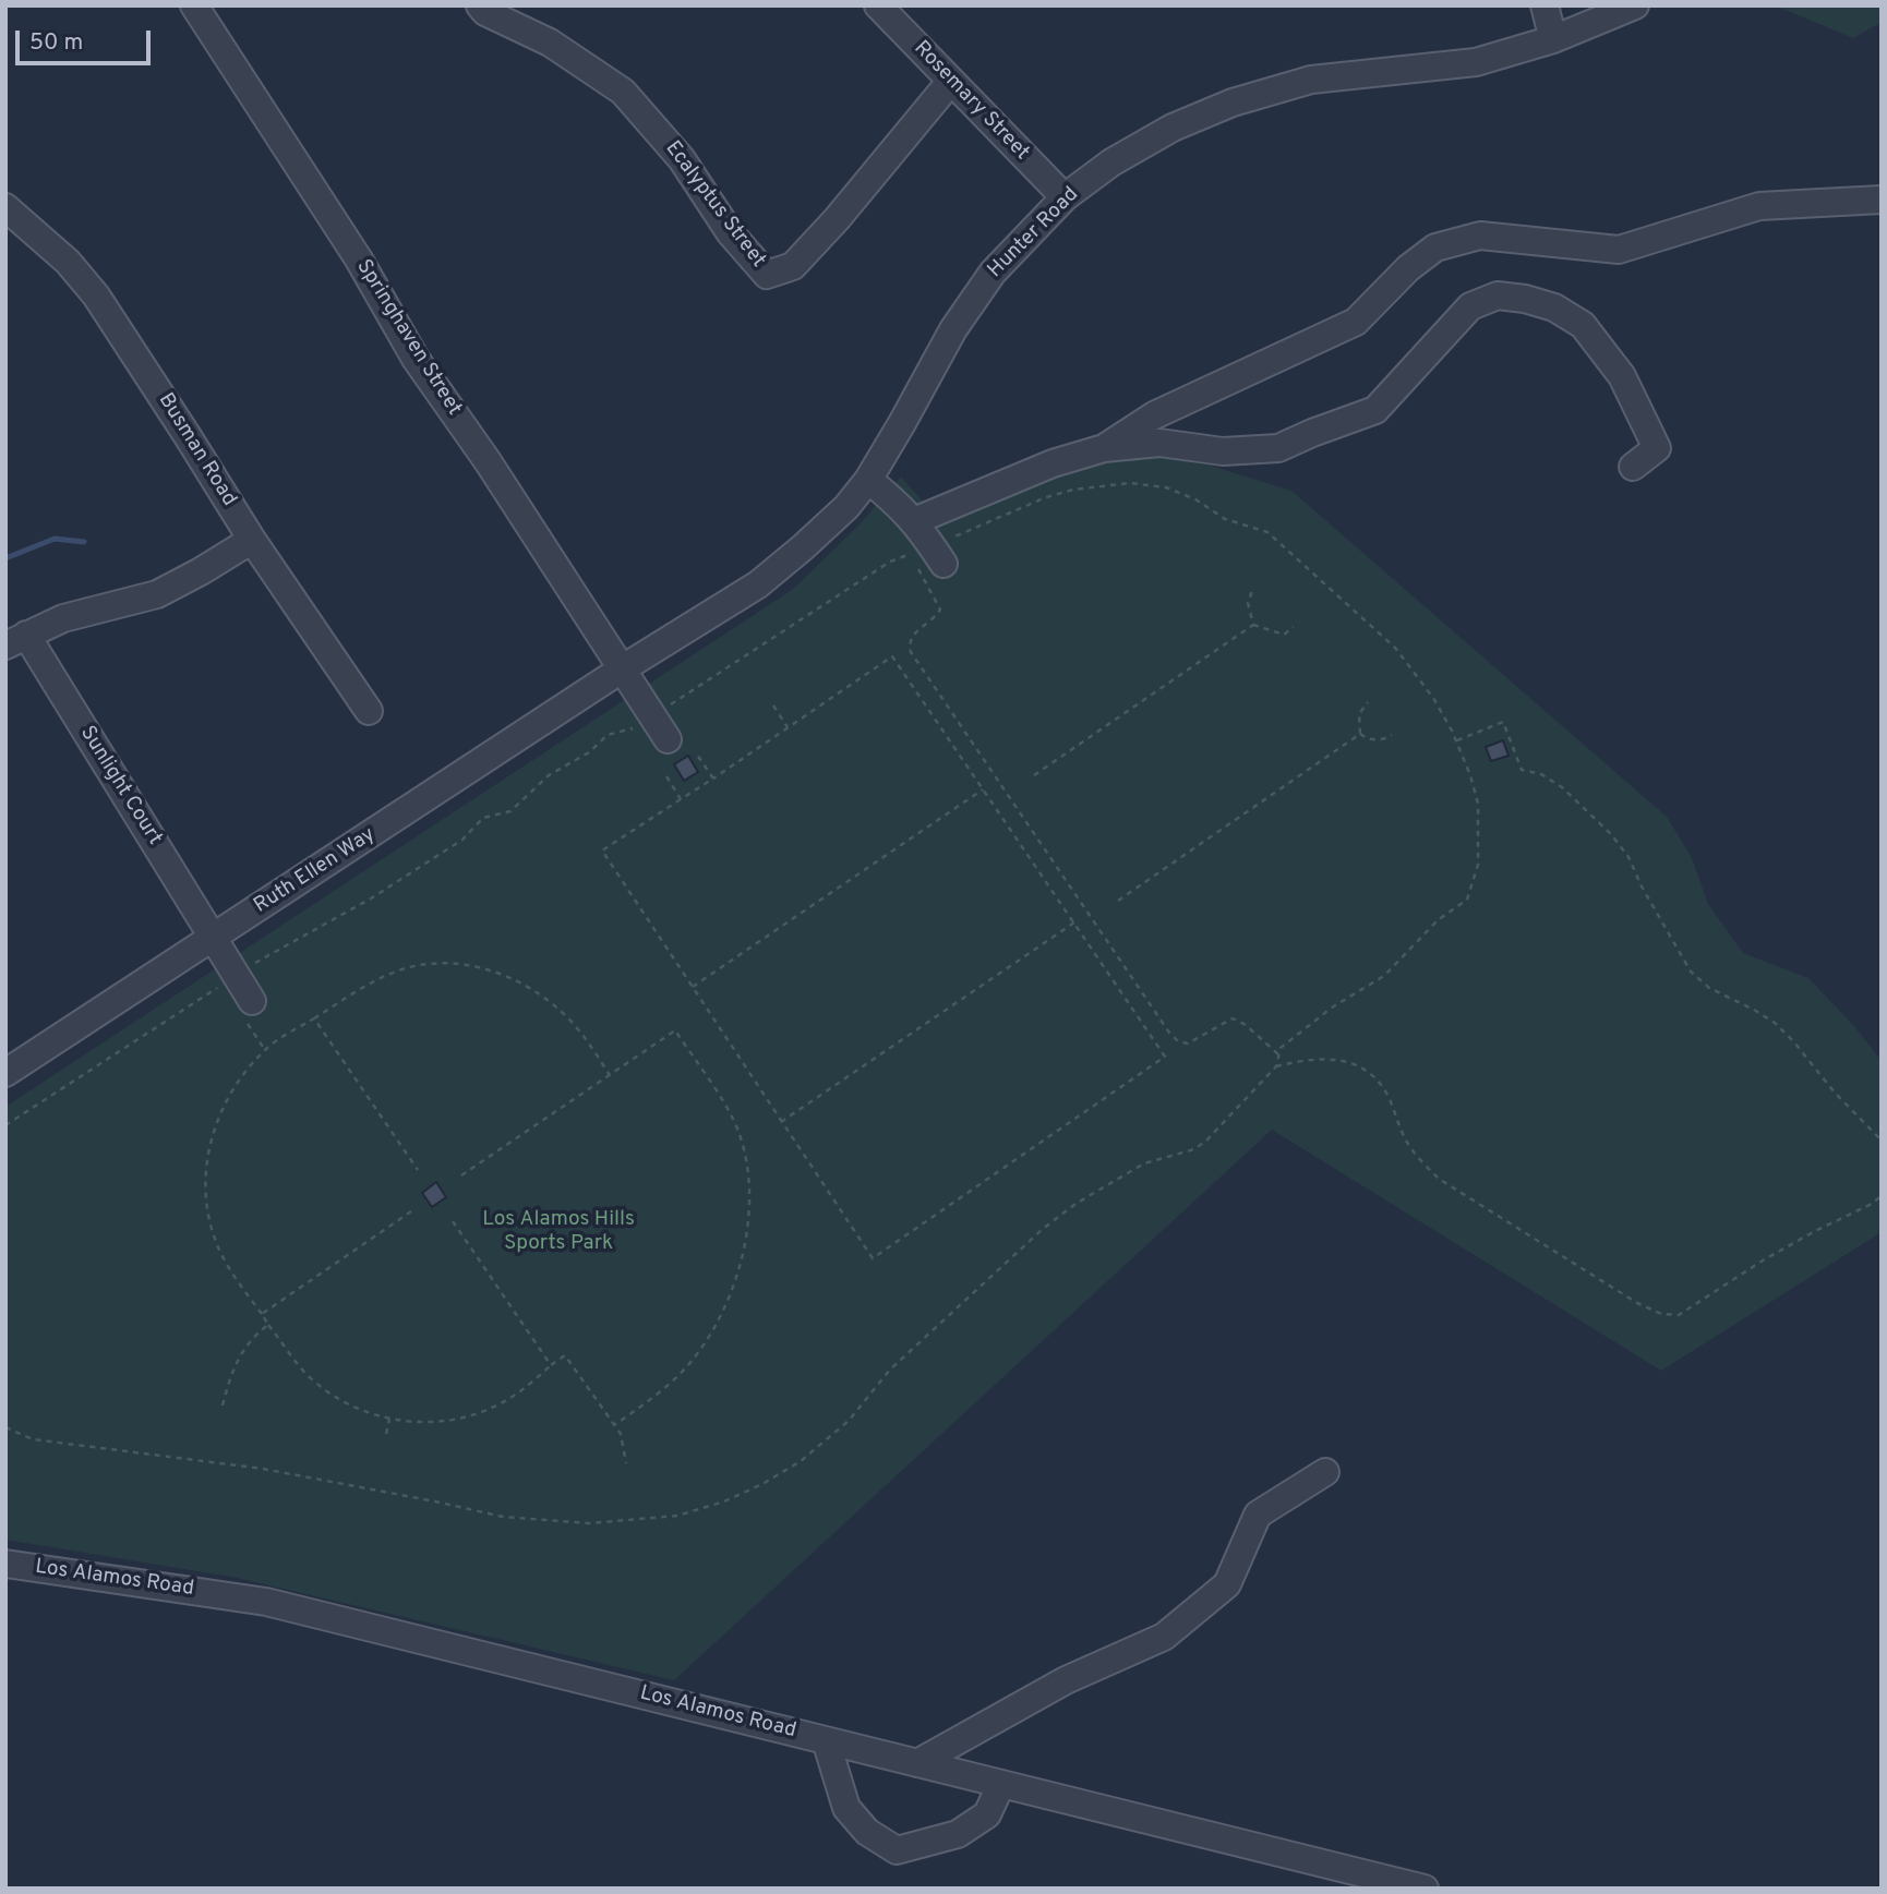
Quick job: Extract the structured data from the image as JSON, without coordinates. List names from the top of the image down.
{
  "streets": {
    "street": [
      "Rosemary Street",
      "Ecalyptus Street",
      "Hunter Road",
      "Springhaven Street",
      "Busman Road",
      "Sunlight Court",
      "Ruth Ellen Way",
      "Los Alamos Road"
    ]
  },
  "crossings": [
    ["Rosemary Street", "Ecalyptus Street"],
    ["Rosemary Street", "Hunter Road"],
    ["Hunter Road", "Springhaven Street"],
    ["Hunter Road", "Ruth Ellen Way"],
    ["Springhaven Street", "Ruth Ellen Way"],
    ["Sunlight Court", "Ruth Ellen Way"]
  ],
  "parks": ["Los Alamos Hills Sports Park"],
  "scale_bar": "50 m"
}
